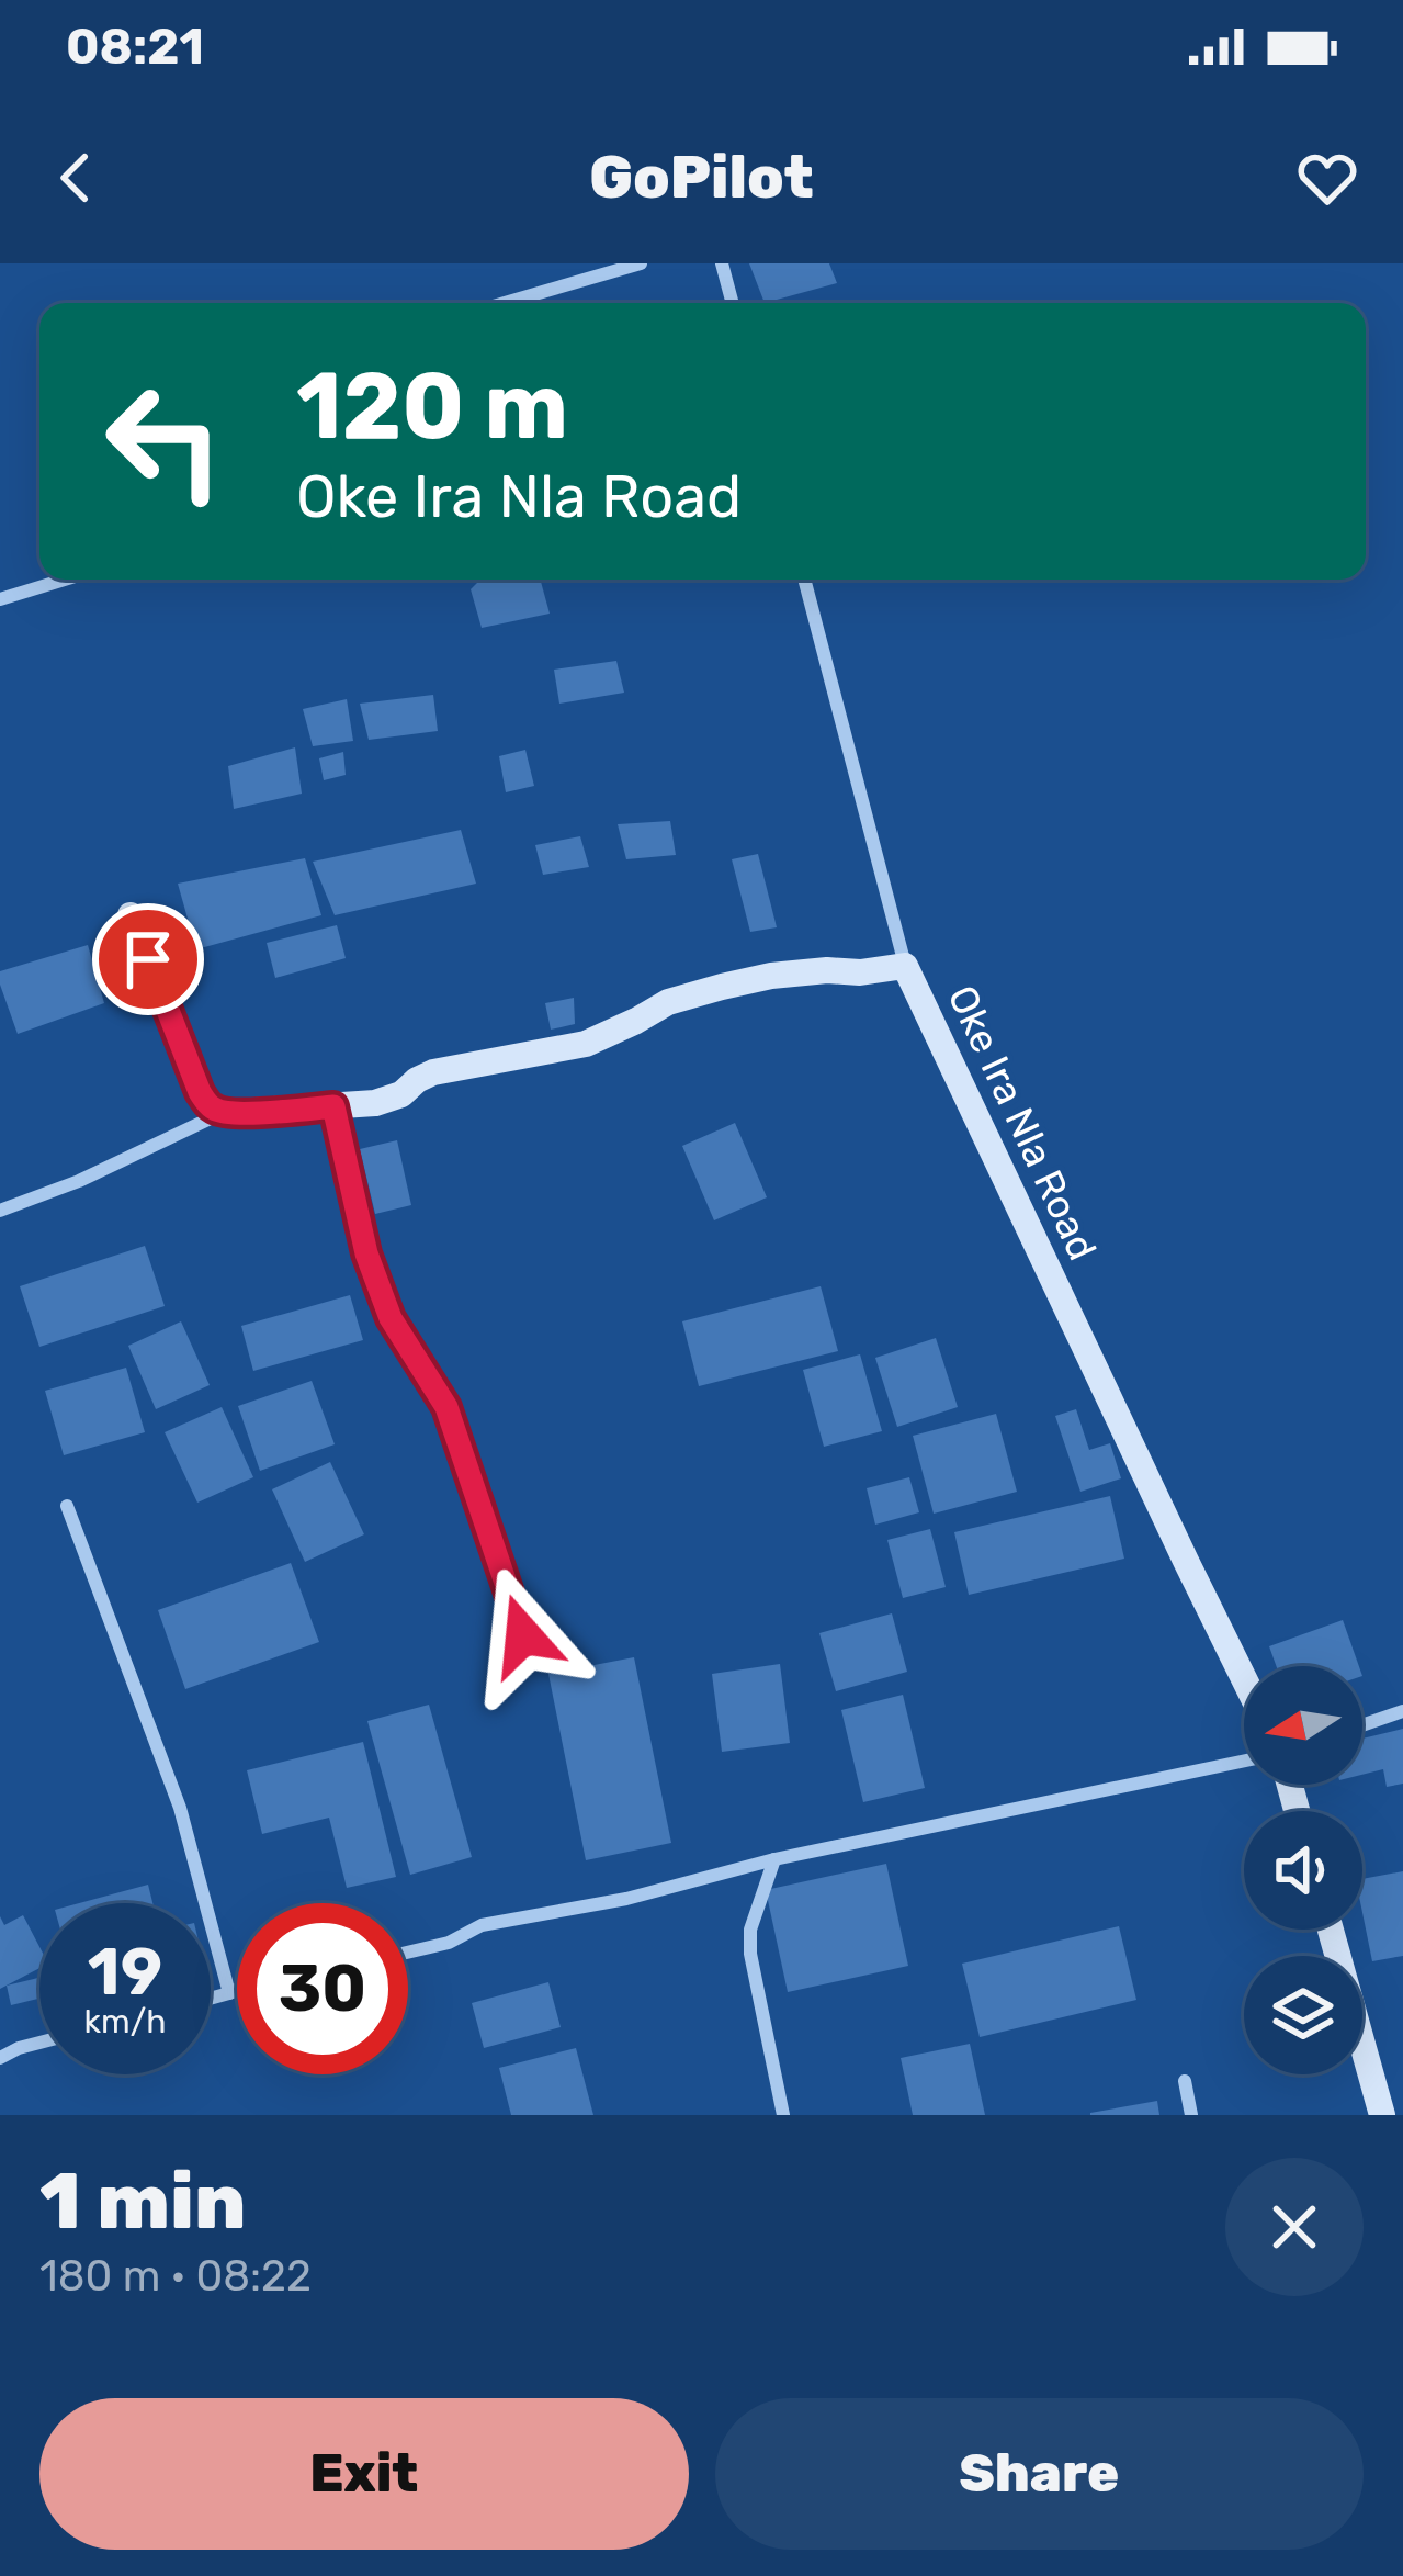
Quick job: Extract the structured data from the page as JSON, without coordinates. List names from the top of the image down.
{
  "streets": {
    "street": ["Oke Ira Nla Road"]
  },
  "north": "left",
  "page": {
    "status": "08:21",
    "header": "GoPilot",
    "turn": ["120 m", "Oke Ira Nla Road"],
    "speed": "19 km/h",
    "limit": "30",
    "heading": ["1 min", "180 m · 08:22"],
    "buttons": ["Exit", "Share"]
  }
}
